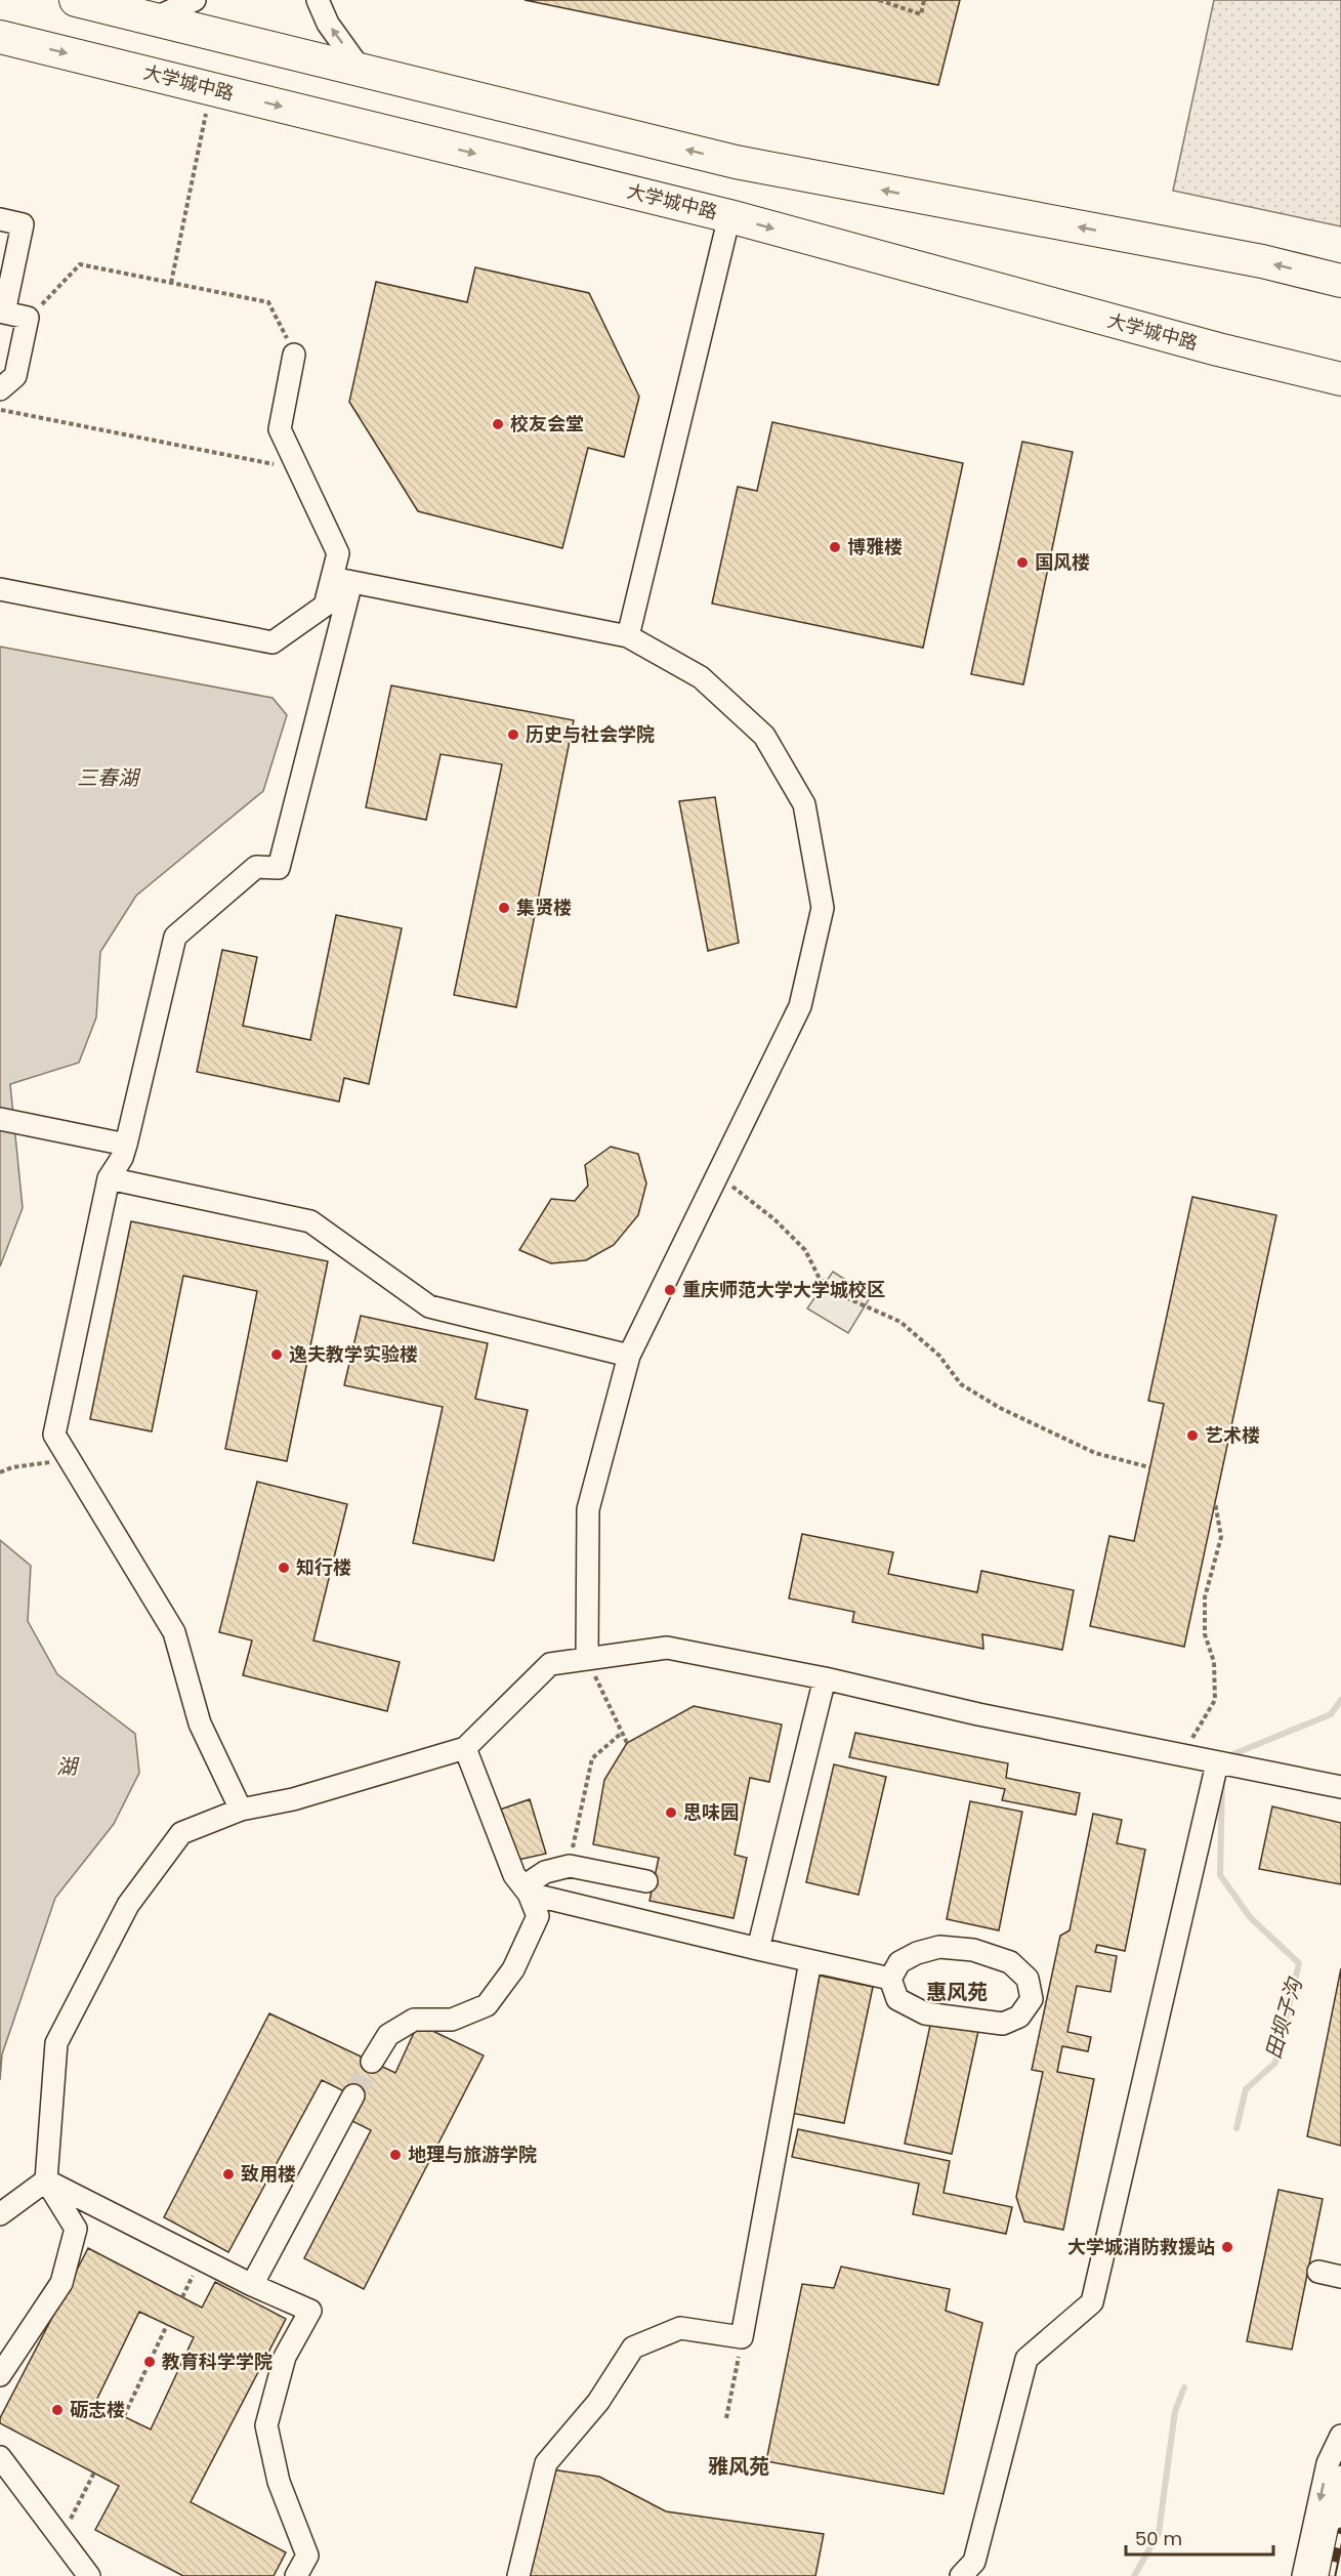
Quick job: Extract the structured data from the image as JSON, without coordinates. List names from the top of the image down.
{
  "streets": {
    "highway": ["大学城中路"]
  },
  "districts": ["惠风苑", "雅风苑"],
  "water": ["三春湖", "湖", "田坝子沟"],
  "places": [
    "校友会堂",
    "博雅楼",
    "国风楼",
    "历史与社会学院",
    "集贤楼",
    "重庆师范大学大学城校区",
    "逸夫教学实验楼",
    "艺术楼",
    "知行楼",
    "思味园",
    "地理与旅游学院",
    "致用楼",
    "大学城消防救援站",
    "教育科学学院",
    "砺志楼"
  ],
  "scale_bar": "50 m"
}
